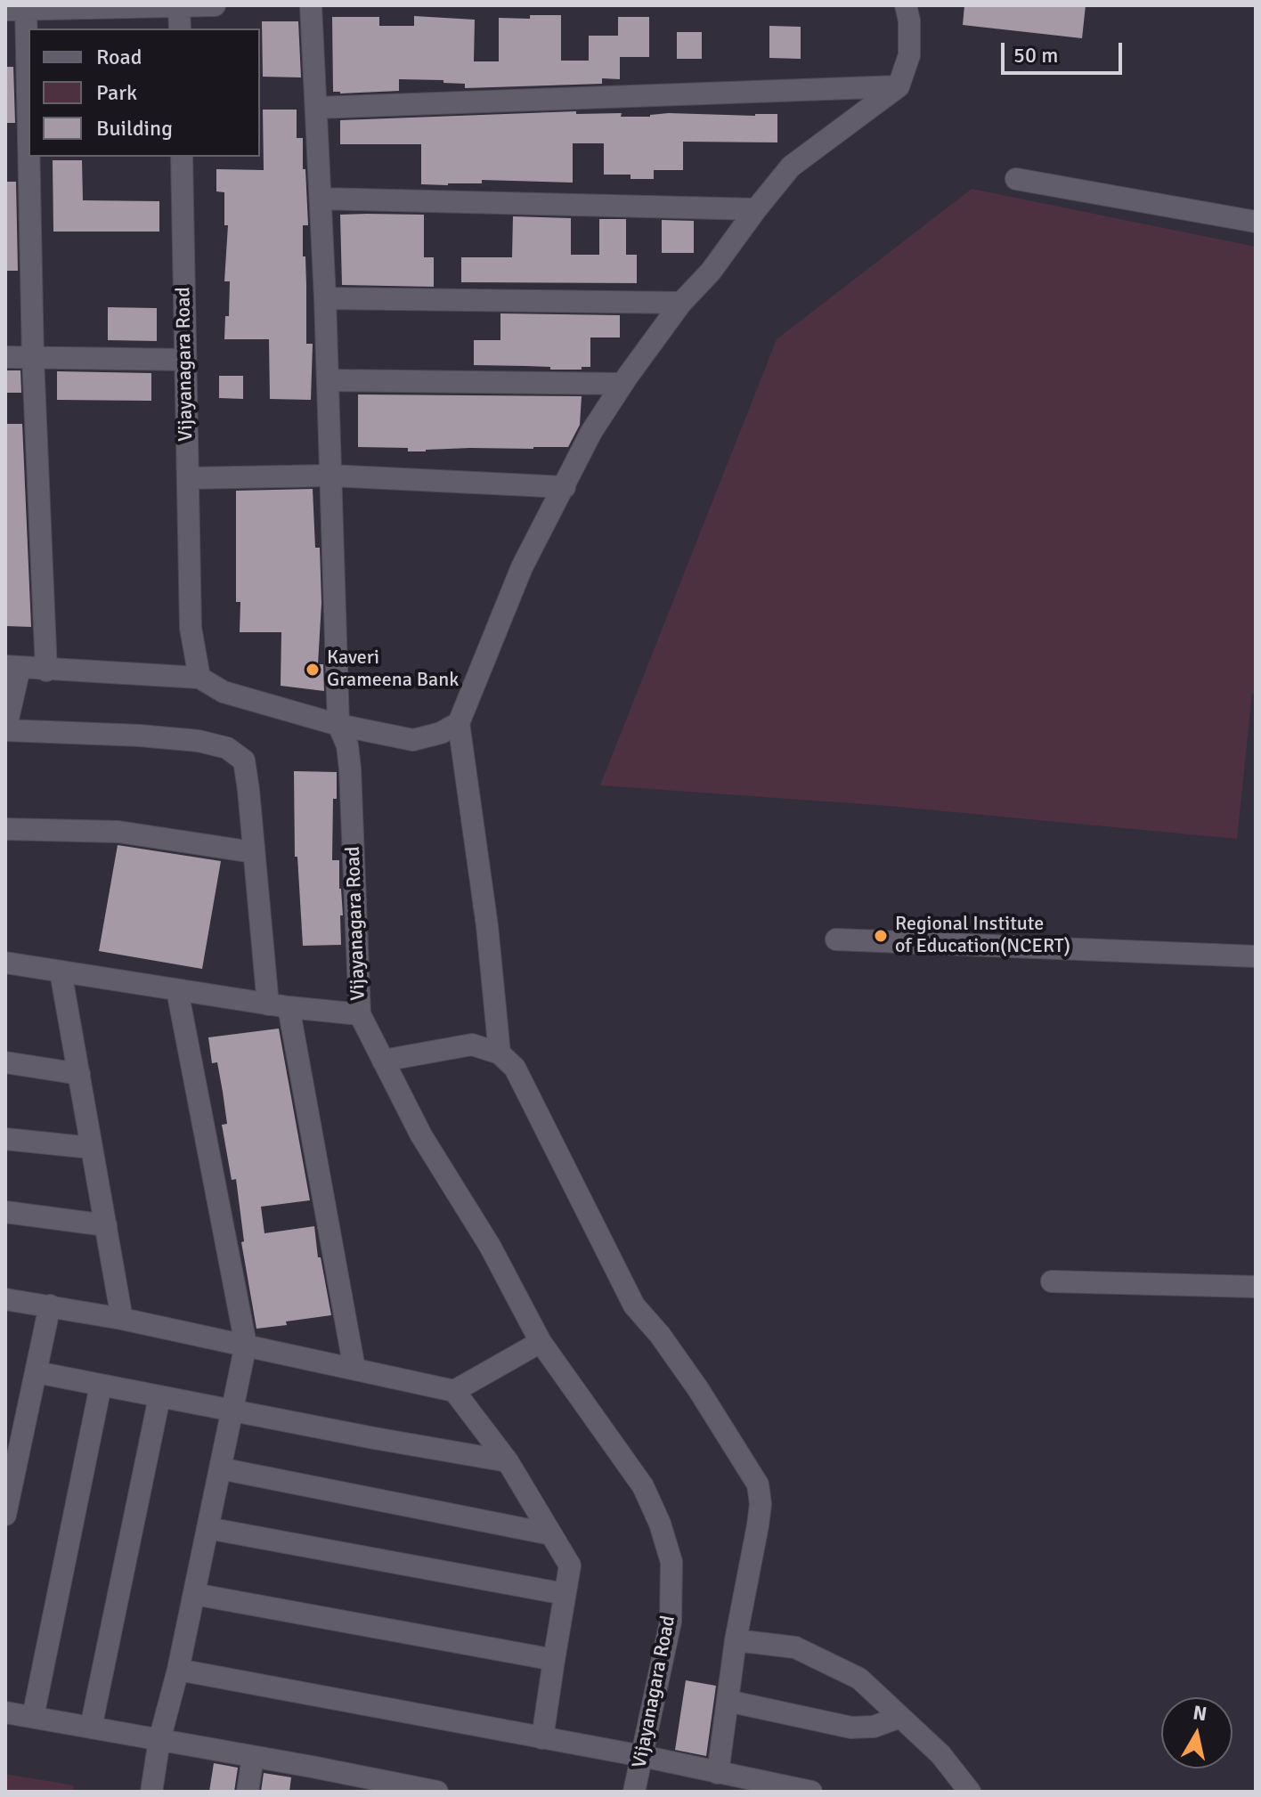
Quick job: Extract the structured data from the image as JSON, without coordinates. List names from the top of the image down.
{
  "streets": {
    "street": ["Vijayanagara Road"]
  },
  "places": ["Kaveri Grameena Bank", "Regional Institute of Education(NCERT)"],
  "legend": ["Road", "Park", "Building"],
  "scale_bar": "50 m",
  "north": "top"
}
